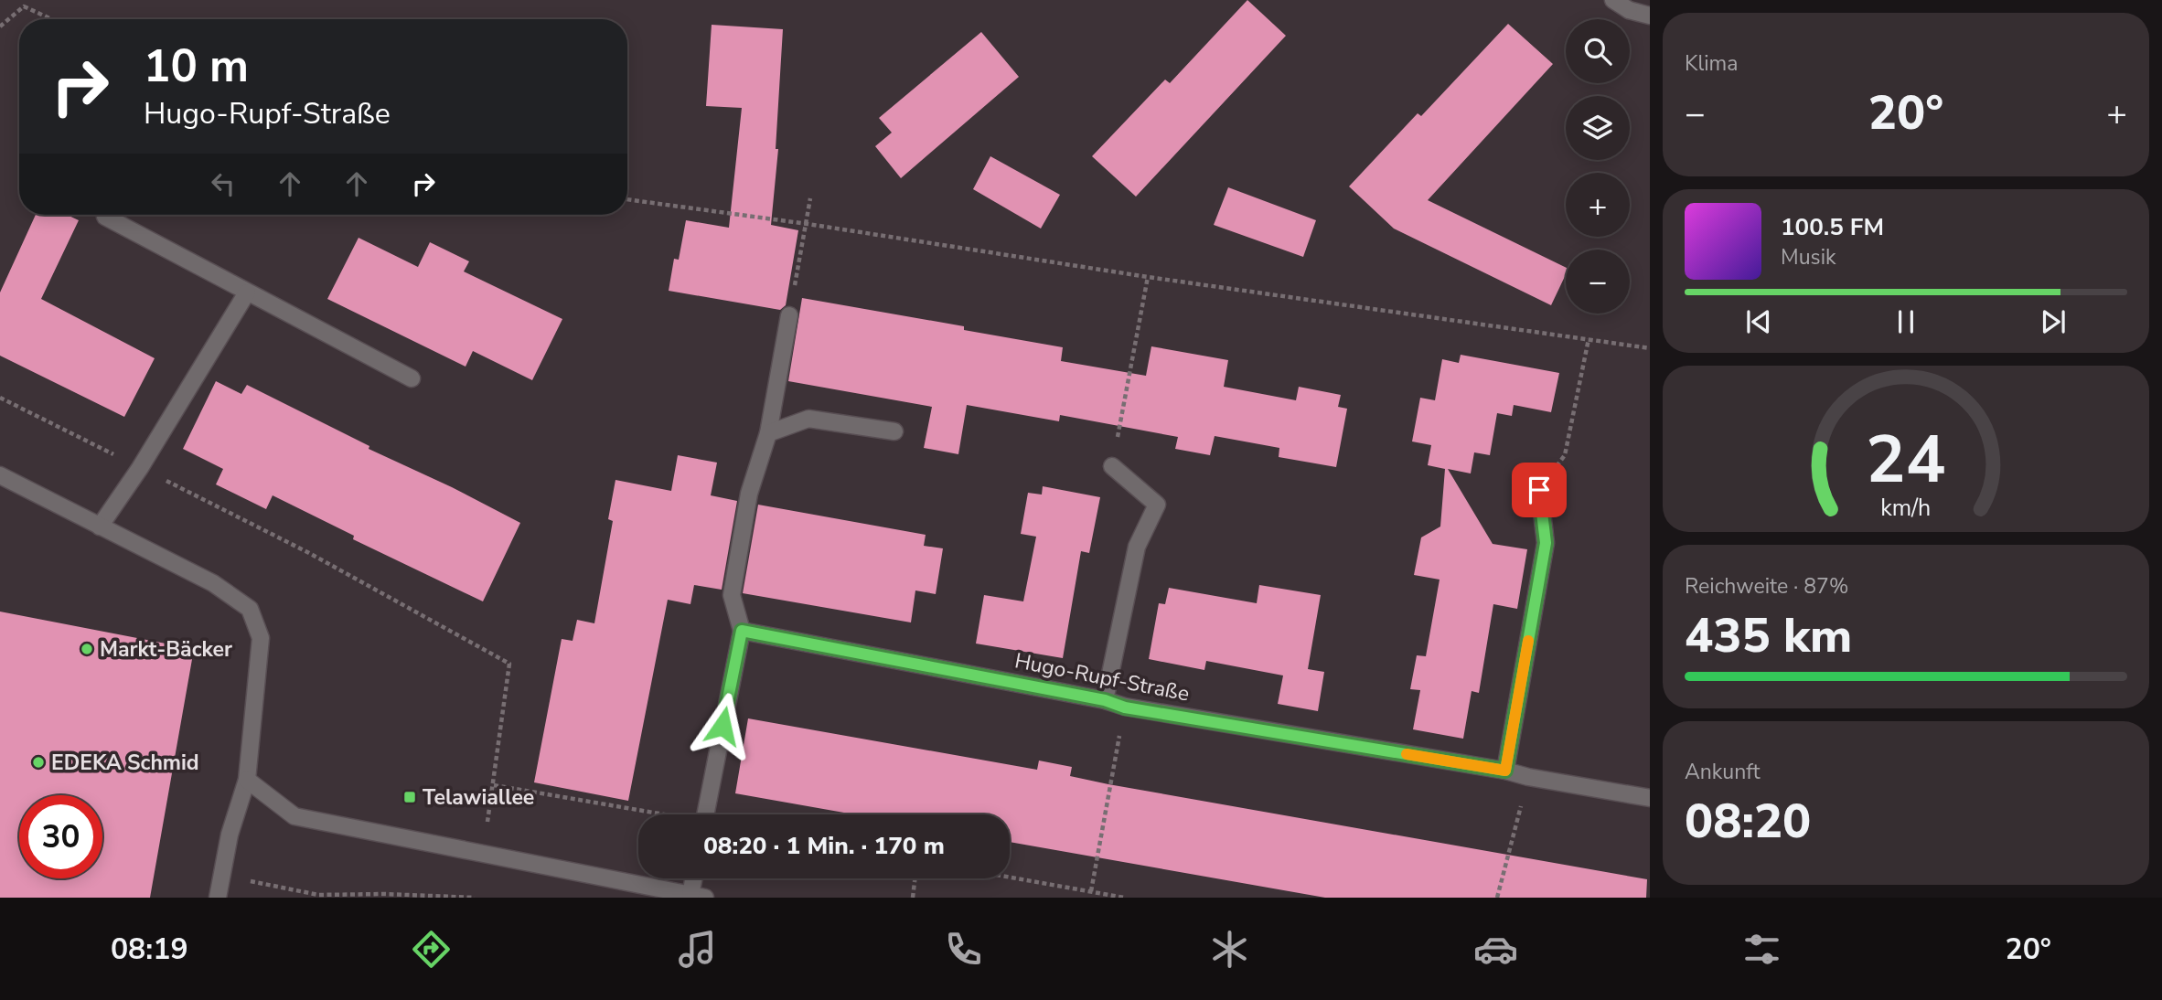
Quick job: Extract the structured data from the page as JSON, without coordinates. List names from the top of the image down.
{
  "streets": {
    "street": ["Hugo-Rupf-Straße"]
  },
  "places": {
    "other": ["Markt-Bäcker", "EDEKA Schmid"],
    "transit": ["Telawiallee"]
  },
  "page": {
    "tile": [
      "Klima",
      ["Reichweite · 87%", "435 km"],
      ["Ankunft", "08:20"]
    ],
    "map_buttons": ["+", "−"],
    "turn": ["10 m", "Hugo-Rupf-Straße"],
    "heat": ["−", "20°", "+"],
    "song": ["100.5 FM", "Musik"],
    "limit": "30",
    "trip": "08:20 · 1 Min. · 170 m",
    "tabs": ["08:19", "20°"],
    "gauge": ["24", "km/h"]
  }
}
